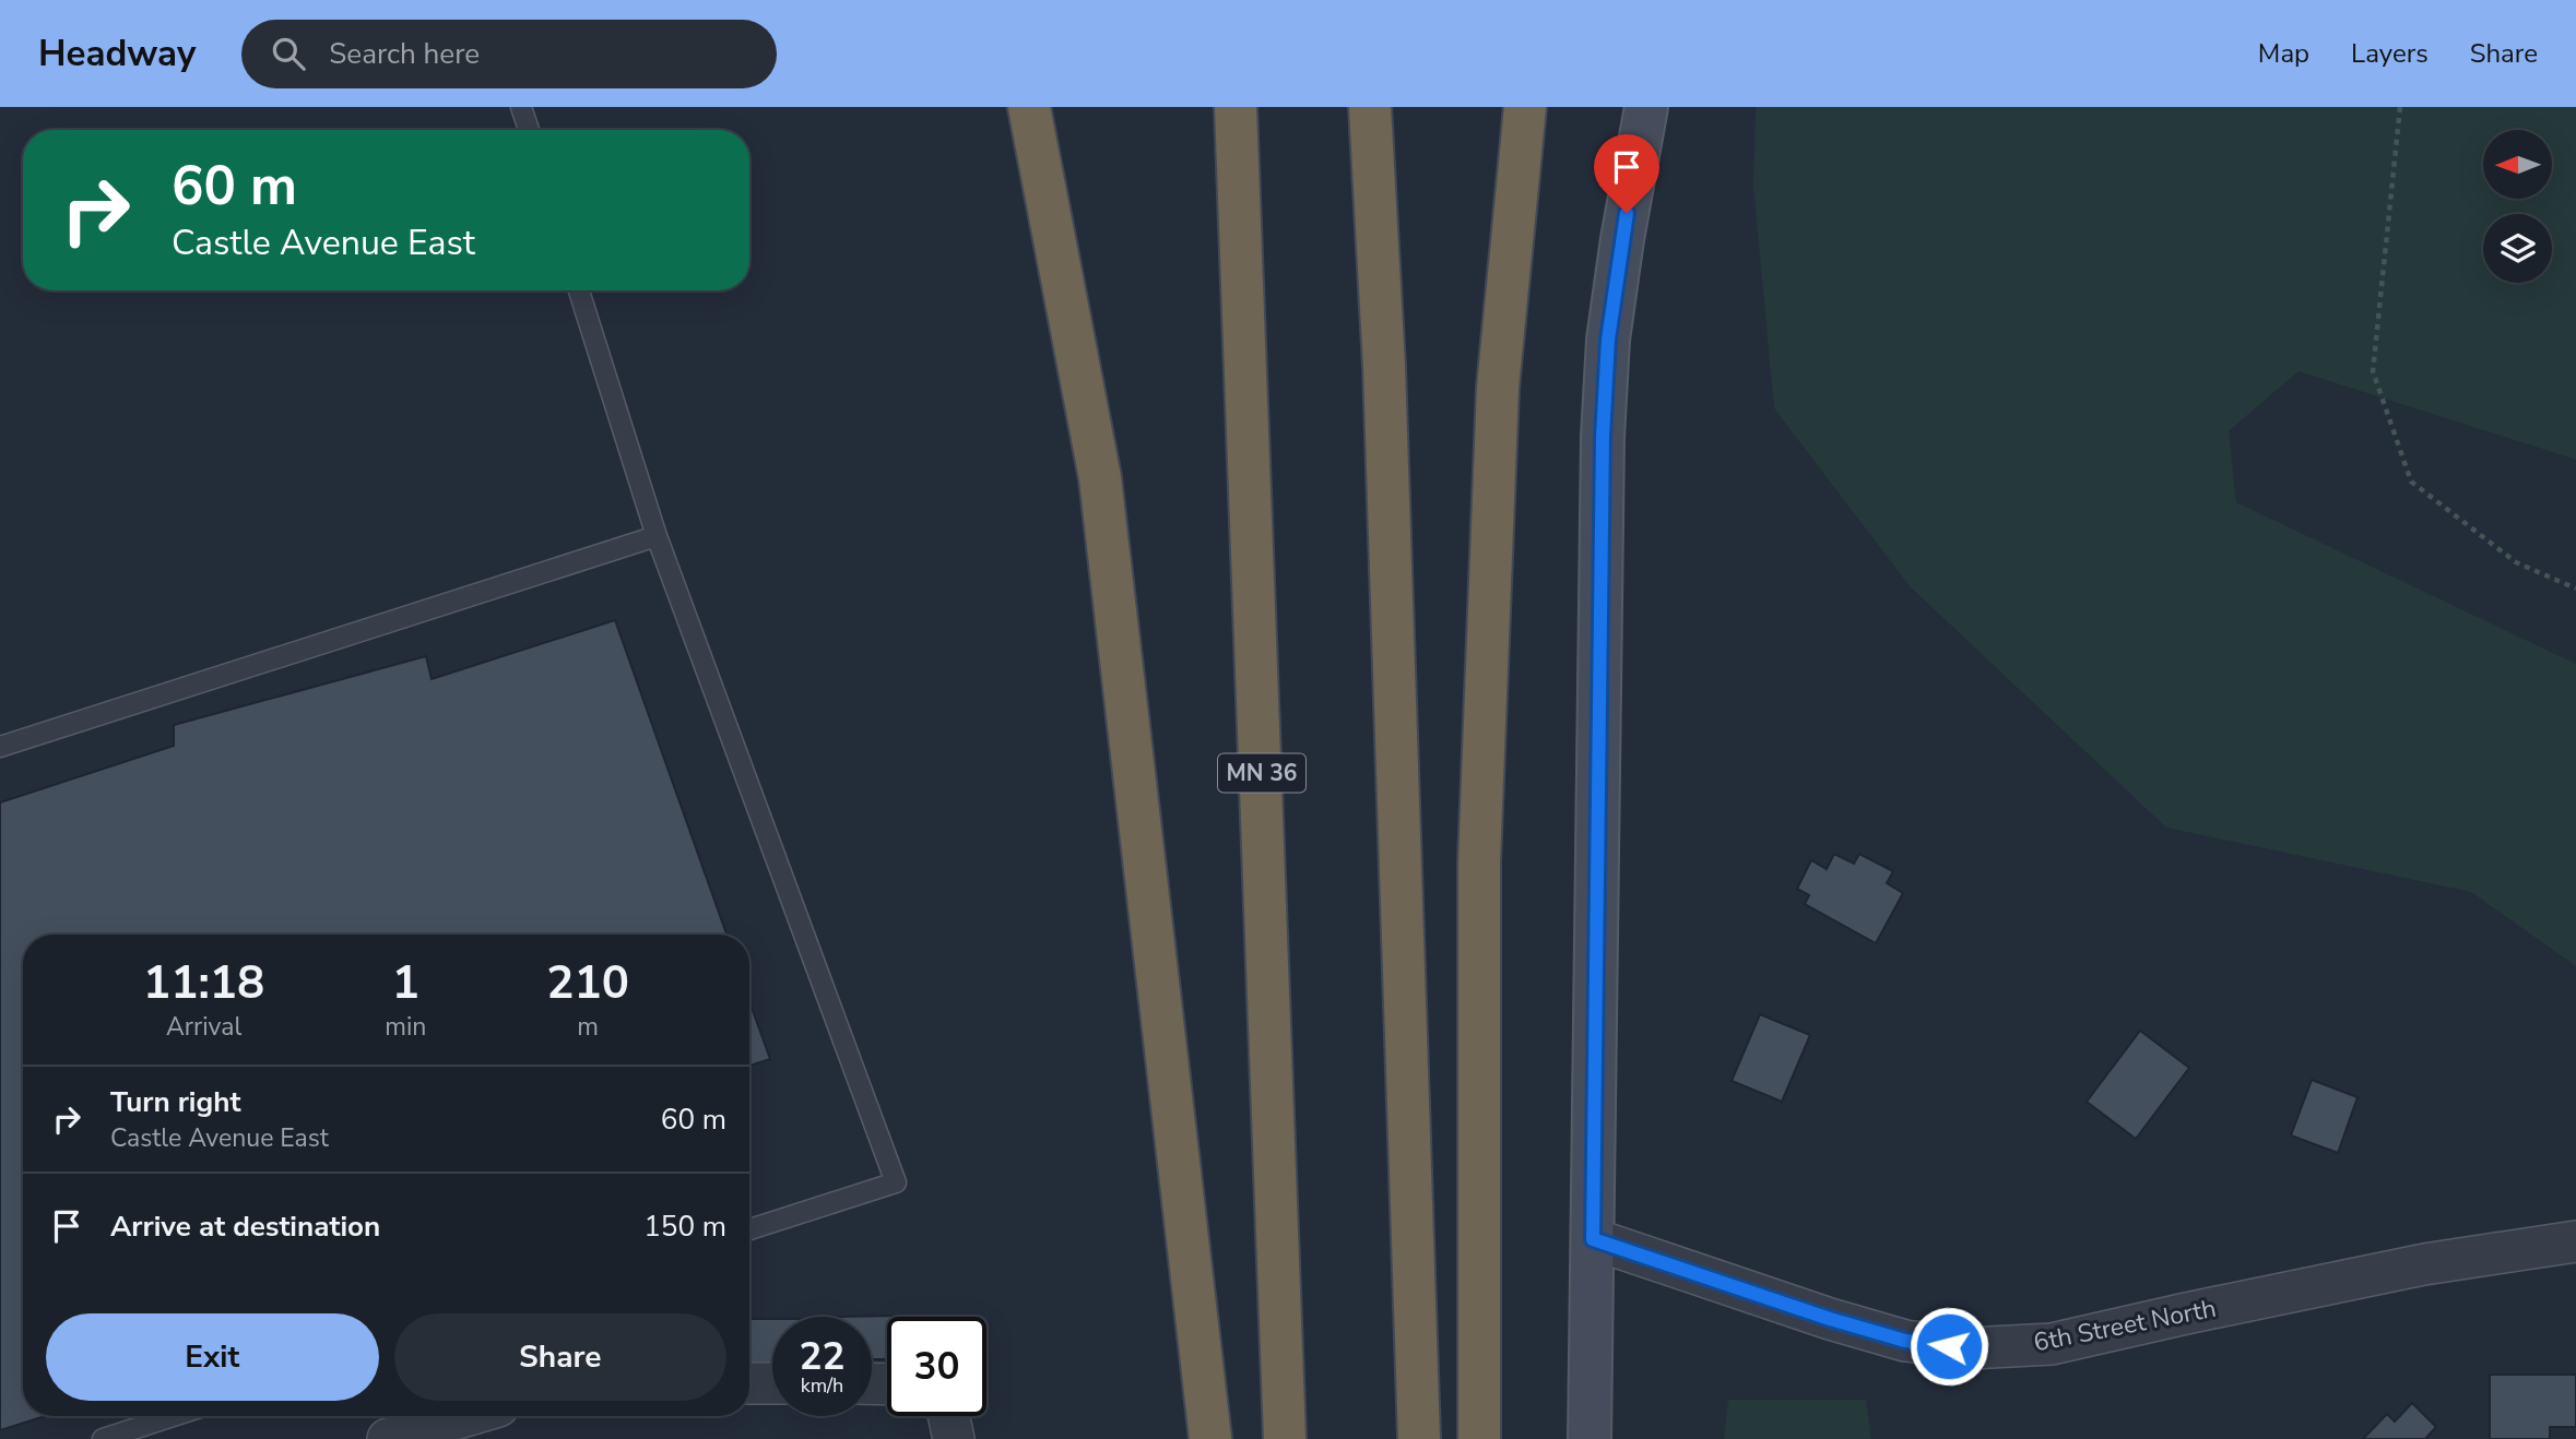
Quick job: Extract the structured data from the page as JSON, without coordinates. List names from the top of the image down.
{
  "streets": {
    "highway": ["MN 36"],
    "street": ["6th Street North"]
  },
  "north": "left",
  "page": {
    "header": "Headway",
    "search": "Search here",
    "nav": ["Map", "Layers", "Share"],
    "turn": ["60 m", "Castle Avenue East"],
    "eta": [
      "11:18",
      "Arrival",
      "1",
      "min",
      "210",
      "m"
    ],
    "list": [
      {
        "name": "Turn right",
        "note": "Castle Avenue East",
        "value": "60 m"
      },
      {
        "name": "Arrive at destination",
        "value": "150 m"
      }
    ],
    "buttons": ["Exit", "Share"],
    "speed": "22 km/h",
    "limit": "30"
  }
}
